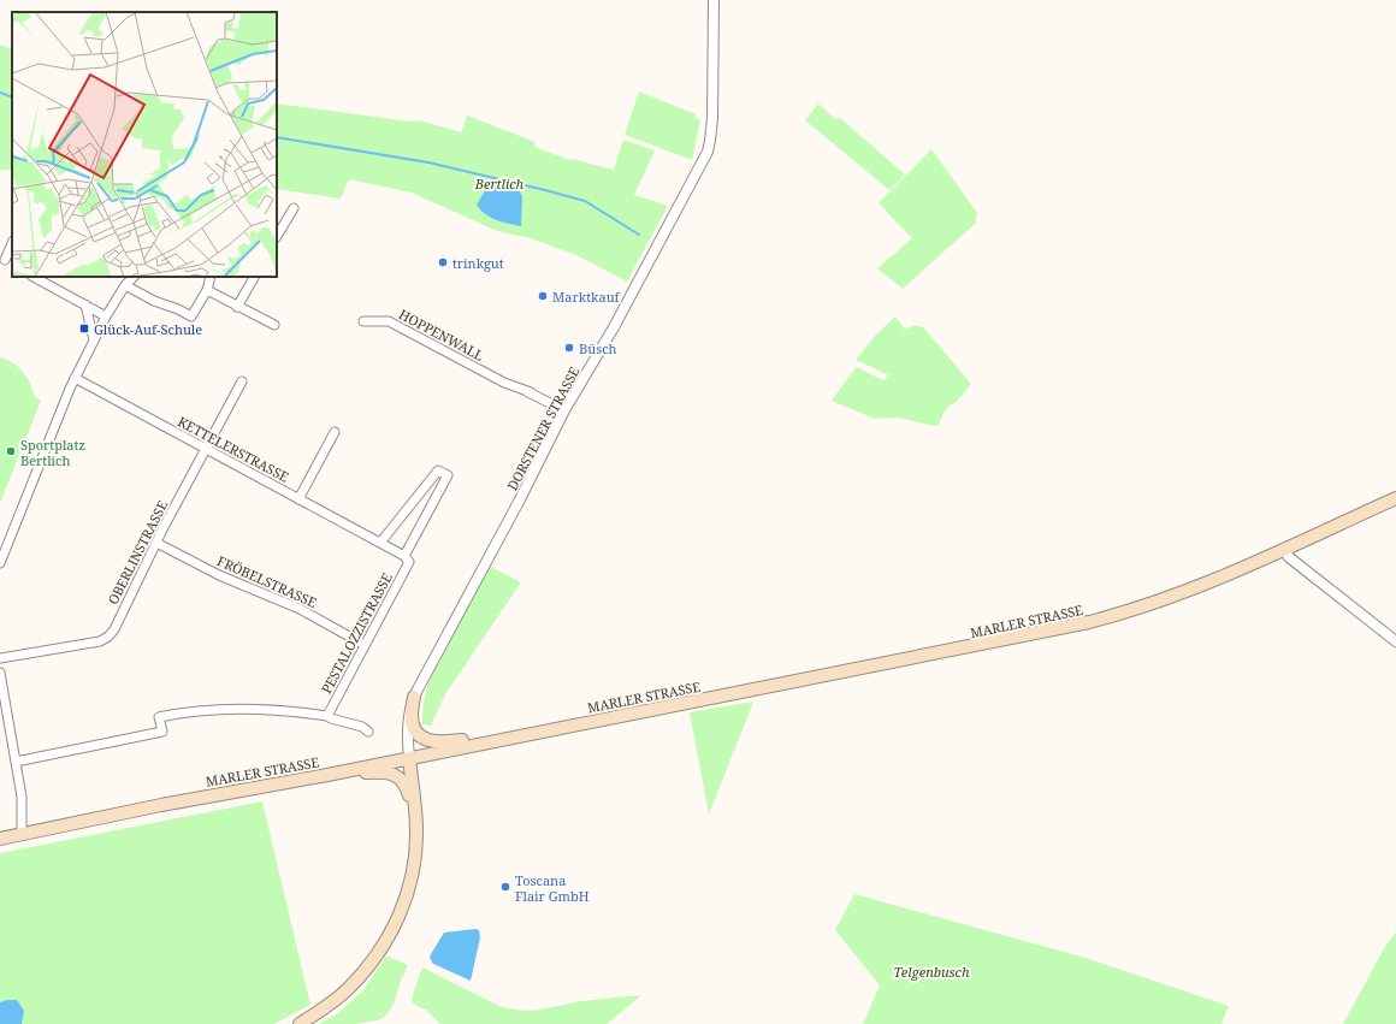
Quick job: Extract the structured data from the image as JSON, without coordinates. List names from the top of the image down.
{
  "streets": {
    "main road": ["MARLER STRASSE"],
    "street": [
      "HOPPENWALL",
      "DORSTENER STRASSE",
      "KETTELERSTRASSE",
      "OBERLINSTRASSE",
      "FRÖBELSTRASSE",
      "PESTALOZZISTRASSE"
    ]
  },
  "crossings": [
    ["HOPPENWALL", "DORSTENER STRASSE"],
    ["DORSTENER STRASSE", "MARLER STRASSE"],
    ["KETTELERSTRASSE", "OBERLINSTRASSE"],
    ["KETTELERSTRASSE", "PESTALOZZISTRASSE"],
    ["OBERLINSTRASSE", "FRÖBELSTRASSE"],
    ["FRÖBELSTRASSE", "PESTALOZZISTRASSE"]
  ],
  "parks": ["Bertlich", "Telgenbusch"],
  "places": {
    "other": [
      "trinkgut",
      "Marktkauf",
      "Büsch",
      "Sportplatz Bertlich",
      "Toscana Flair GmbH"
    ],
    "transit": ["Glück-Auf-Schule"]
  }
}
